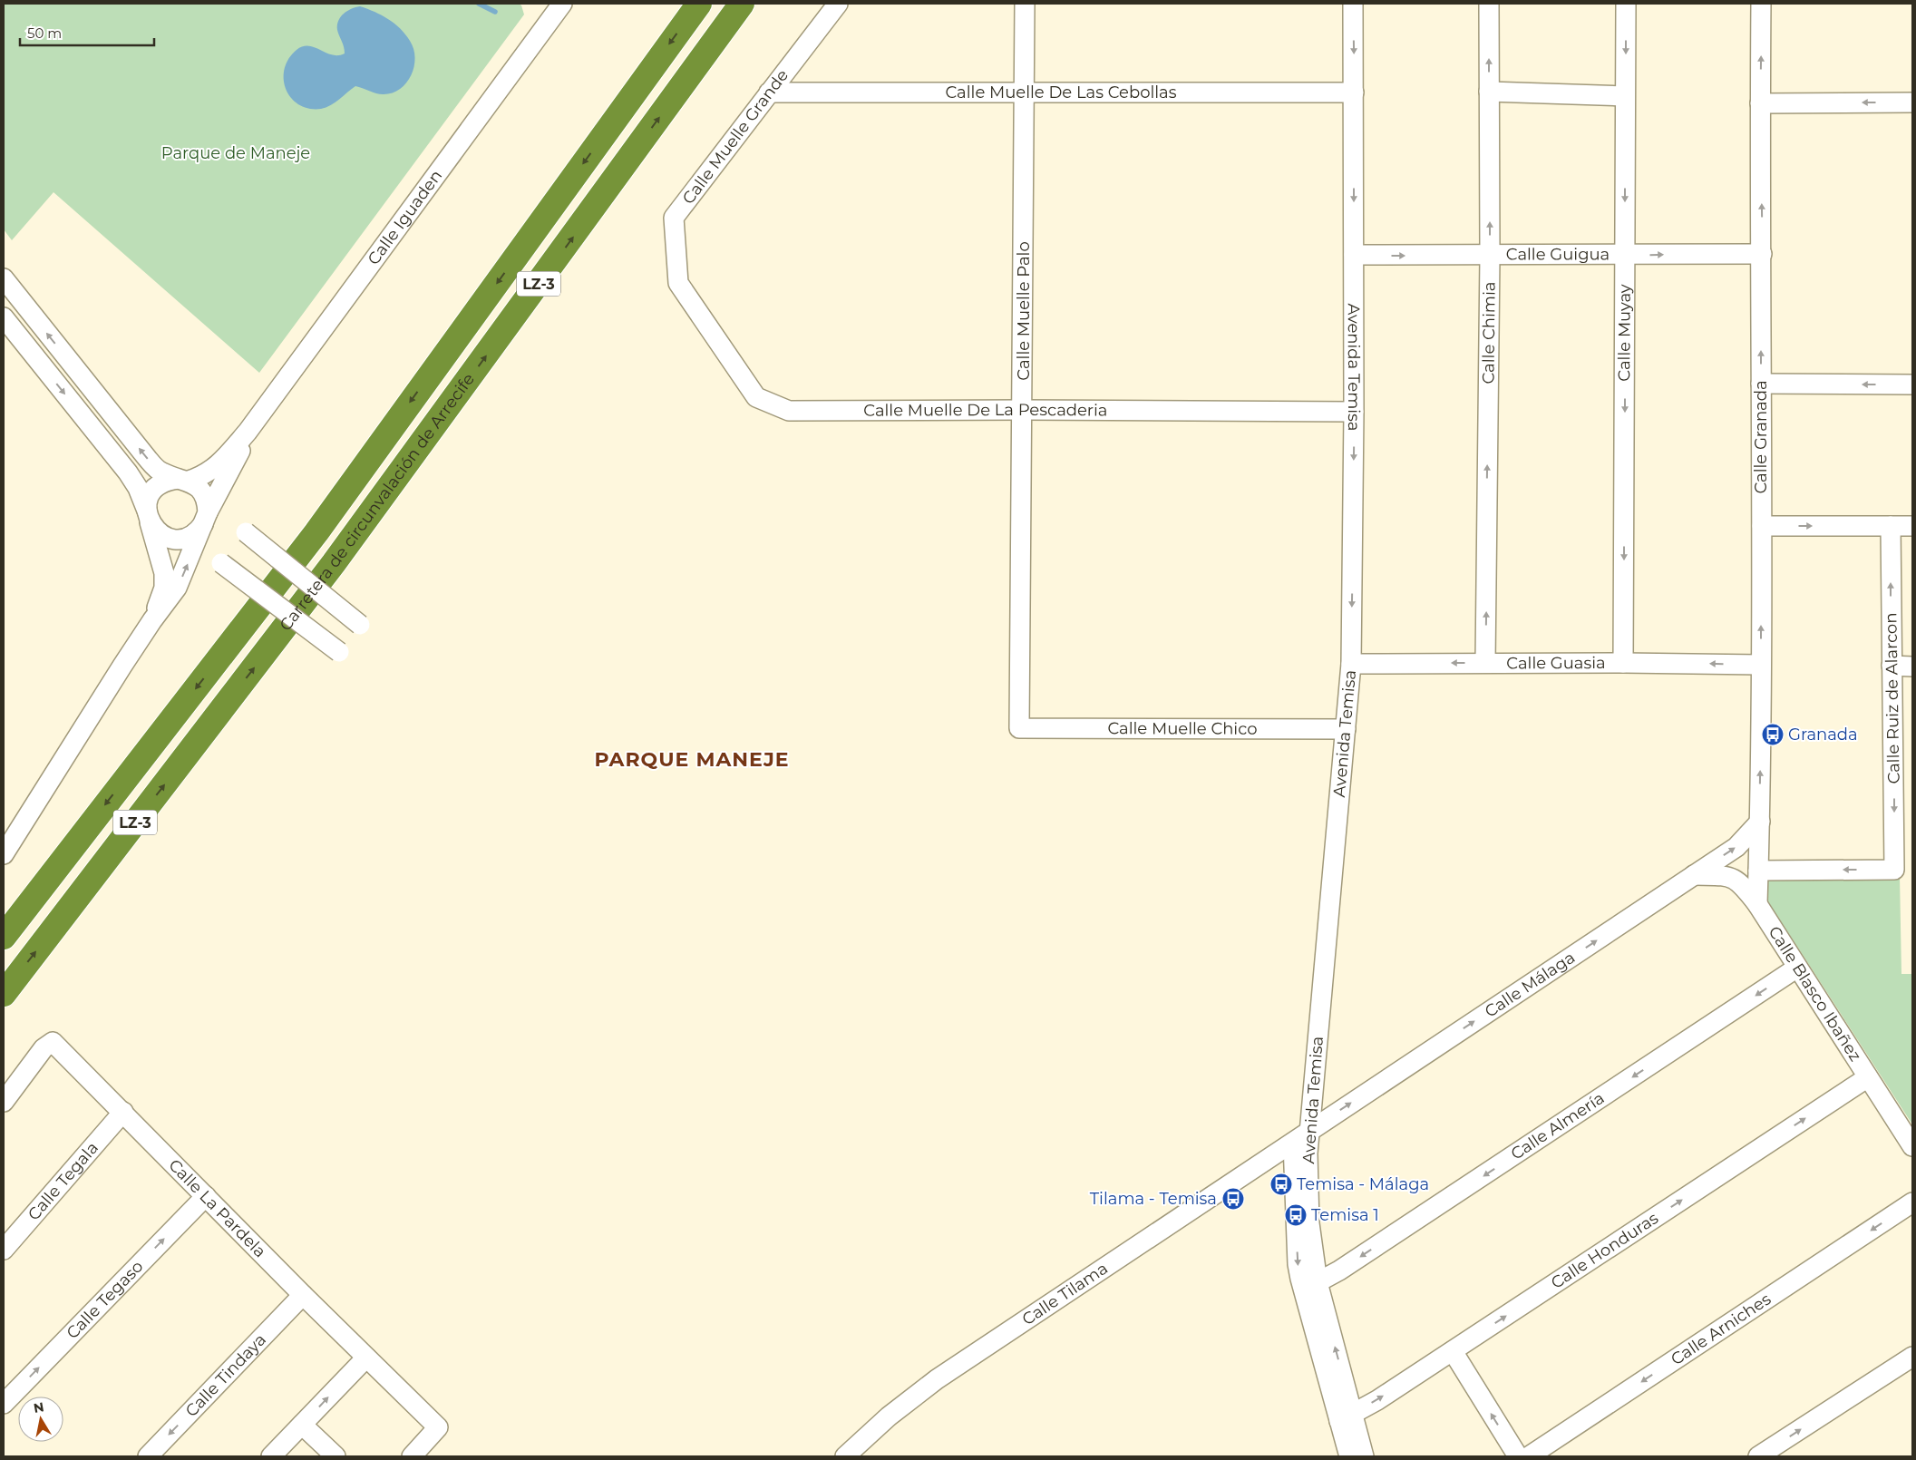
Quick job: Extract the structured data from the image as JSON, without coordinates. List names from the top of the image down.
{
  "streets": {
    "highway": ["LZ-3", "Carretera de circunvalación de Arrecife"],
    "street": [
      "Calle Muelle De Las Cebollas",
      "Calle Muelle Grande",
      "Calle Iguaden",
      "Calle Guigua",
      "Calle Muelle Palo",
      "Calle Chimia",
      "Calle Muyay",
      "Avenida Temisa",
      "Calle Muelle De La Pescaderia",
      "Calle Granada",
      "Calle Guasia",
      "Calle Ruiz de Alarcon",
      "Calle Muelle Chico",
      "Calle Málaga",
      "Calle Blasco Ibañez",
      "Calle Almería",
      "Calle Tegala",
      "Calle La Pardela",
      "Calle Honduras",
      "Calle Tilama",
      "Calle Tegaso",
      "Calle Arniches",
      "Calle Tindaya"
    ]
  },
  "crossings": [
    ["Calle Muelle De Las Cebollas", "Calle Muelle Grande"],
    ["Calle Muelle De Las Cebollas", "Calle Muelle Palo"],
    ["Calle Muelle De Las Cebollas", "Avenida Temisa"],
    ["Calle Muelle Grande", "Calle Muelle De La Pescaderia"],
    ["Calle Guigua", "Calle Chimia"],
    ["Calle Guigua", "Calle Muyay"],
    ["Calle Guigua", "Avenida Temisa"],
    ["Calle Guigua", "Calle Granada"],
    ["Calle Muelle Palo", "Calle Muelle De La Pescaderia"],
    ["Calle Muelle Palo", "Calle Muelle Chico"],
    ["Calle Chimia", "Calle Guasia"],
    ["Calle Muyay", "Calle Guasia"],
    ["Avenida Temisa", "Calle Muelle De La Pescaderia"],
    ["Avenida Temisa", "Calle Guasia"],
    ["Avenida Temisa", "Calle Muelle Chico"],
    ["Avenida Temisa", "Calle Málaga"],
    ["Avenida Temisa", "Calle Almería"],
    ["Avenida Temisa", "Calle Honduras"],
    ["Avenida Temisa", "Calle Tilama"],
    ["Calle Granada", "Calle Guasia"],
    ["Calle Granada", "Calle Ruiz de Alarcon"],
    ["Calle Granada", "Calle Málaga"],
    ["Calle Granada", "Calle Blasco Ibañez"],
    ["Calle Málaga", "Calle Blasco Ibañez"],
    ["Calle Málaga", "Calle Tilama"],
    ["Calle Blasco Ibañez", "Calle Almería"],
    ["Calle Blasco Ibañez", "Calle Honduras"],
    ["Calle Tegala", "Calle La Pardela"],
    ["Calle La Pardela", "Calle Tegaso"],
    ["Calle La Pardela", "Calle Tindaya"]
  ],
  "one_way": [
    "Calle Guigua",
    "Calle Chimia",
    "Calle Muyay",
    "Calle Granada",
    "Calle Guasia",
    "Calle Málaga",
    "Calle Almería",
    "Calle Honduras",
    "Calle Tegaso"
  ],
  "districts": ["PARQUE MANEJE"],
  "parks": ["Parque de Maneje"],
  "places": {
    "bus stop": [
      "Granada",
      "Temisa - Málaga",
      "Tilama - Temisa",
      "Temisa 1"
    ]
  },
  "scale_bar": "50 m",
  "north": "top"
}
